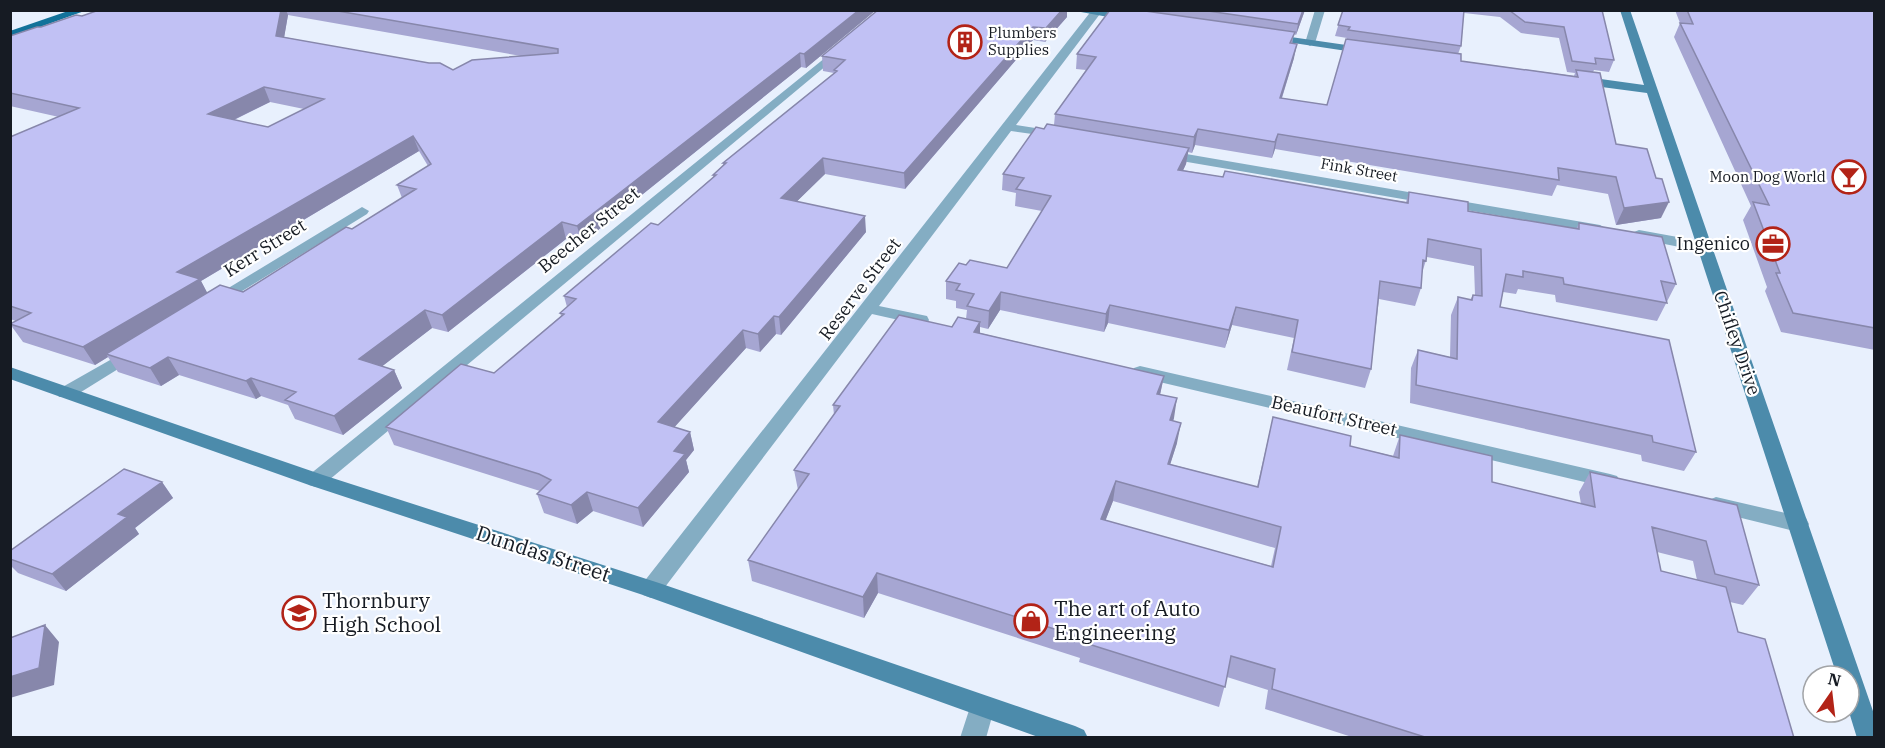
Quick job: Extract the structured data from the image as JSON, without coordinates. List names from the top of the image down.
{
  "streets": {
    "street": [
      "Fink Street",
      "Beecher Street",
      "Kerr Street",
      "Reserve Street",
      "Chifley Drive",
      "Beaufort Street",
      "Dundas Street"
    ]
  },
  "crossings": [
    ["Fink Street", "Chifley Drive"],
    ["Beecher Street", "Dundas Street"],
    ["Reserve Street", "Dundas Street"]
  ],
  "places": {
    "building": ["Plumbers Supplies"],
    "bar": ["Moon Dog World"],
    "office": ["Ingenico"],
    "school or university": ["Thornbury High School"],
    "shop": ["The art of Auto Engineering"]
  },
  "north": "top"
}
